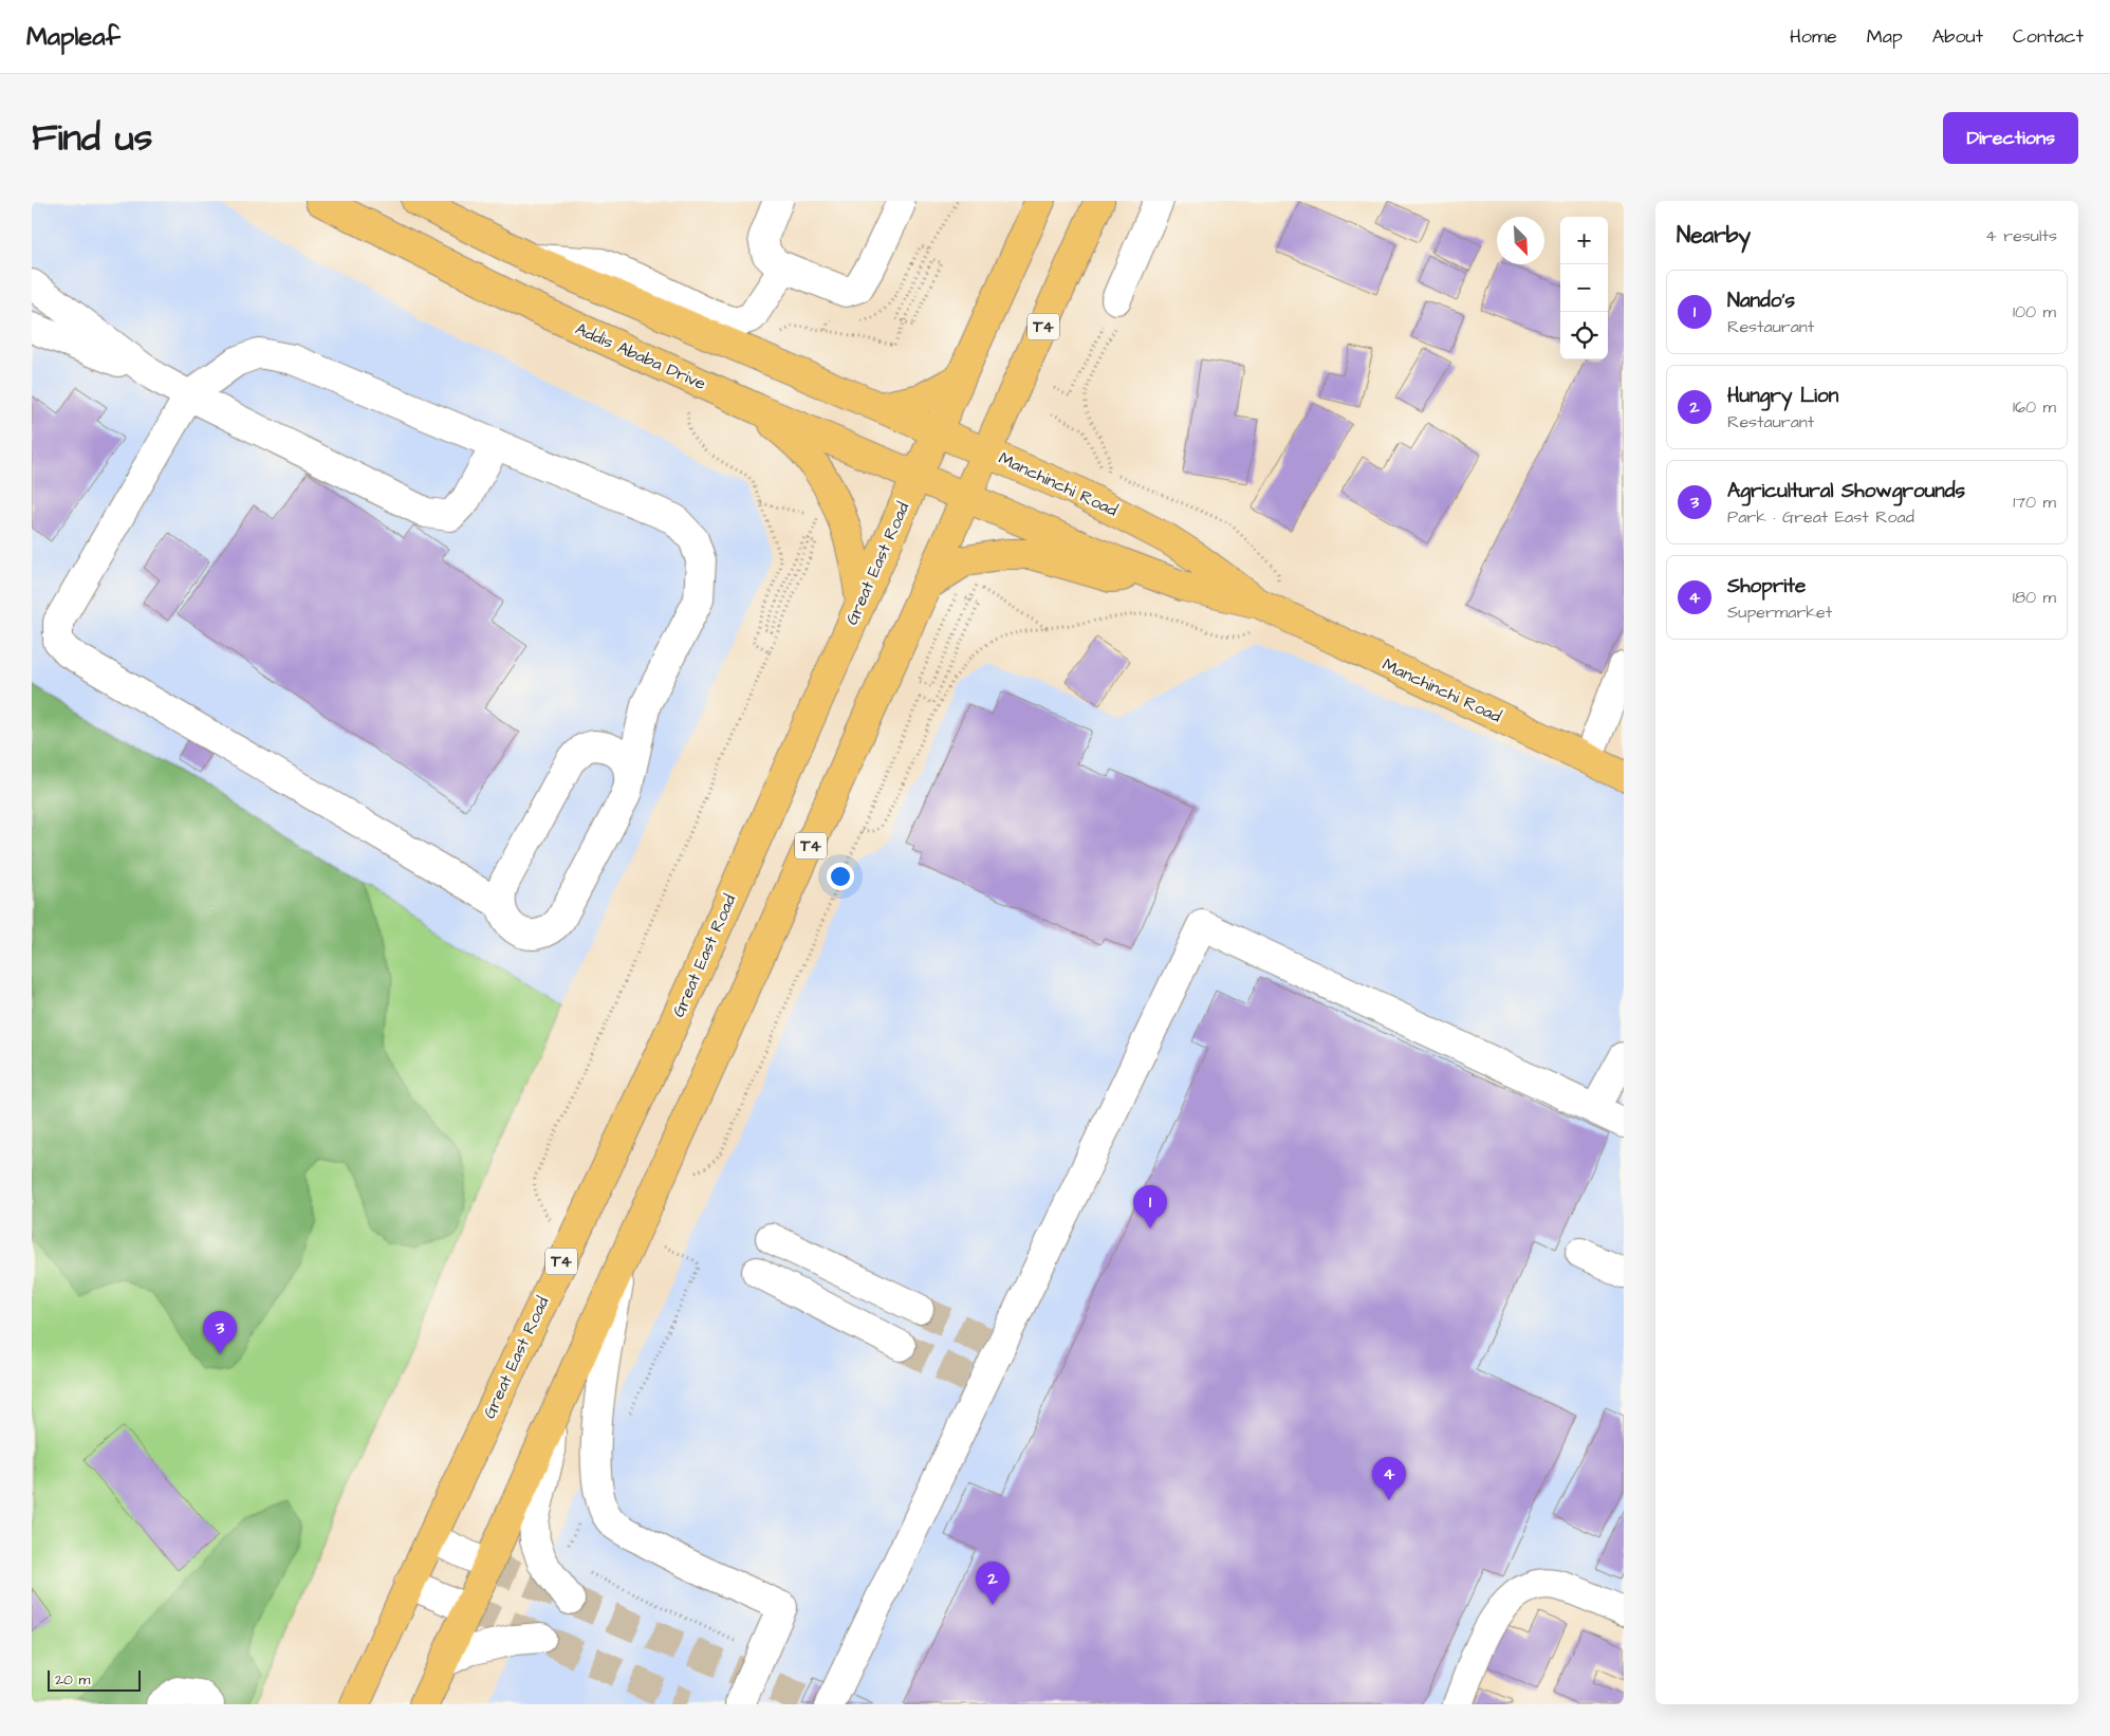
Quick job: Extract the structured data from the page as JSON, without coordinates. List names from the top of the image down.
{
  "streets": {
    "main road": [
      "T4",
      "Addis Ababa Drive",
      "Manchinchi Road",
      "Great East Road"
    ]
  },
  "crossings": [
    ["T4", "Addis Ababa Drive"],
    ["T4", "Manchinchi Road"],
    ["Addis Ababa Drive", "Manchinchi Road"],
    ["Addis Ababa Drive", "Great East Road"]
  ],
  "scale_bar": "20 m",
  "north": "bottom right",
  "page": {
    "header": "Mapleaf",
    "nav": [
      "Home",
      "Map",
      "About",
      "Contact"
    ],
    "title": "Find us",
    "buttons": "Directions",
    "heading": ["Nearby", "4 results"],
    "map_buttons": ["+", "−"],
    "list": [
      {
        "mark": "1",
        "name": "Nando's",
        "note": "Restaurant",
        "value": "100 m"
      },
      {
        "mark": "2",
        "name": "Hungry Lion",
        "note": "Restaurant",
        "value": "160 m"
      },
      {
        "mark": "3",
        "name": "Agricultural Showgrounds",
        "note": "Park · Great East Road",
        "value": "170 m"
      },
      {
        "mark": "4",
        "name": "Shoprite",
        "note": "Supermarket",
        "value": "180 m"
      }
    ],
    "pins": [
      "1",
      "3",
      "4",
      "2"
    ],
    "scale": "20 m"
  }
}
